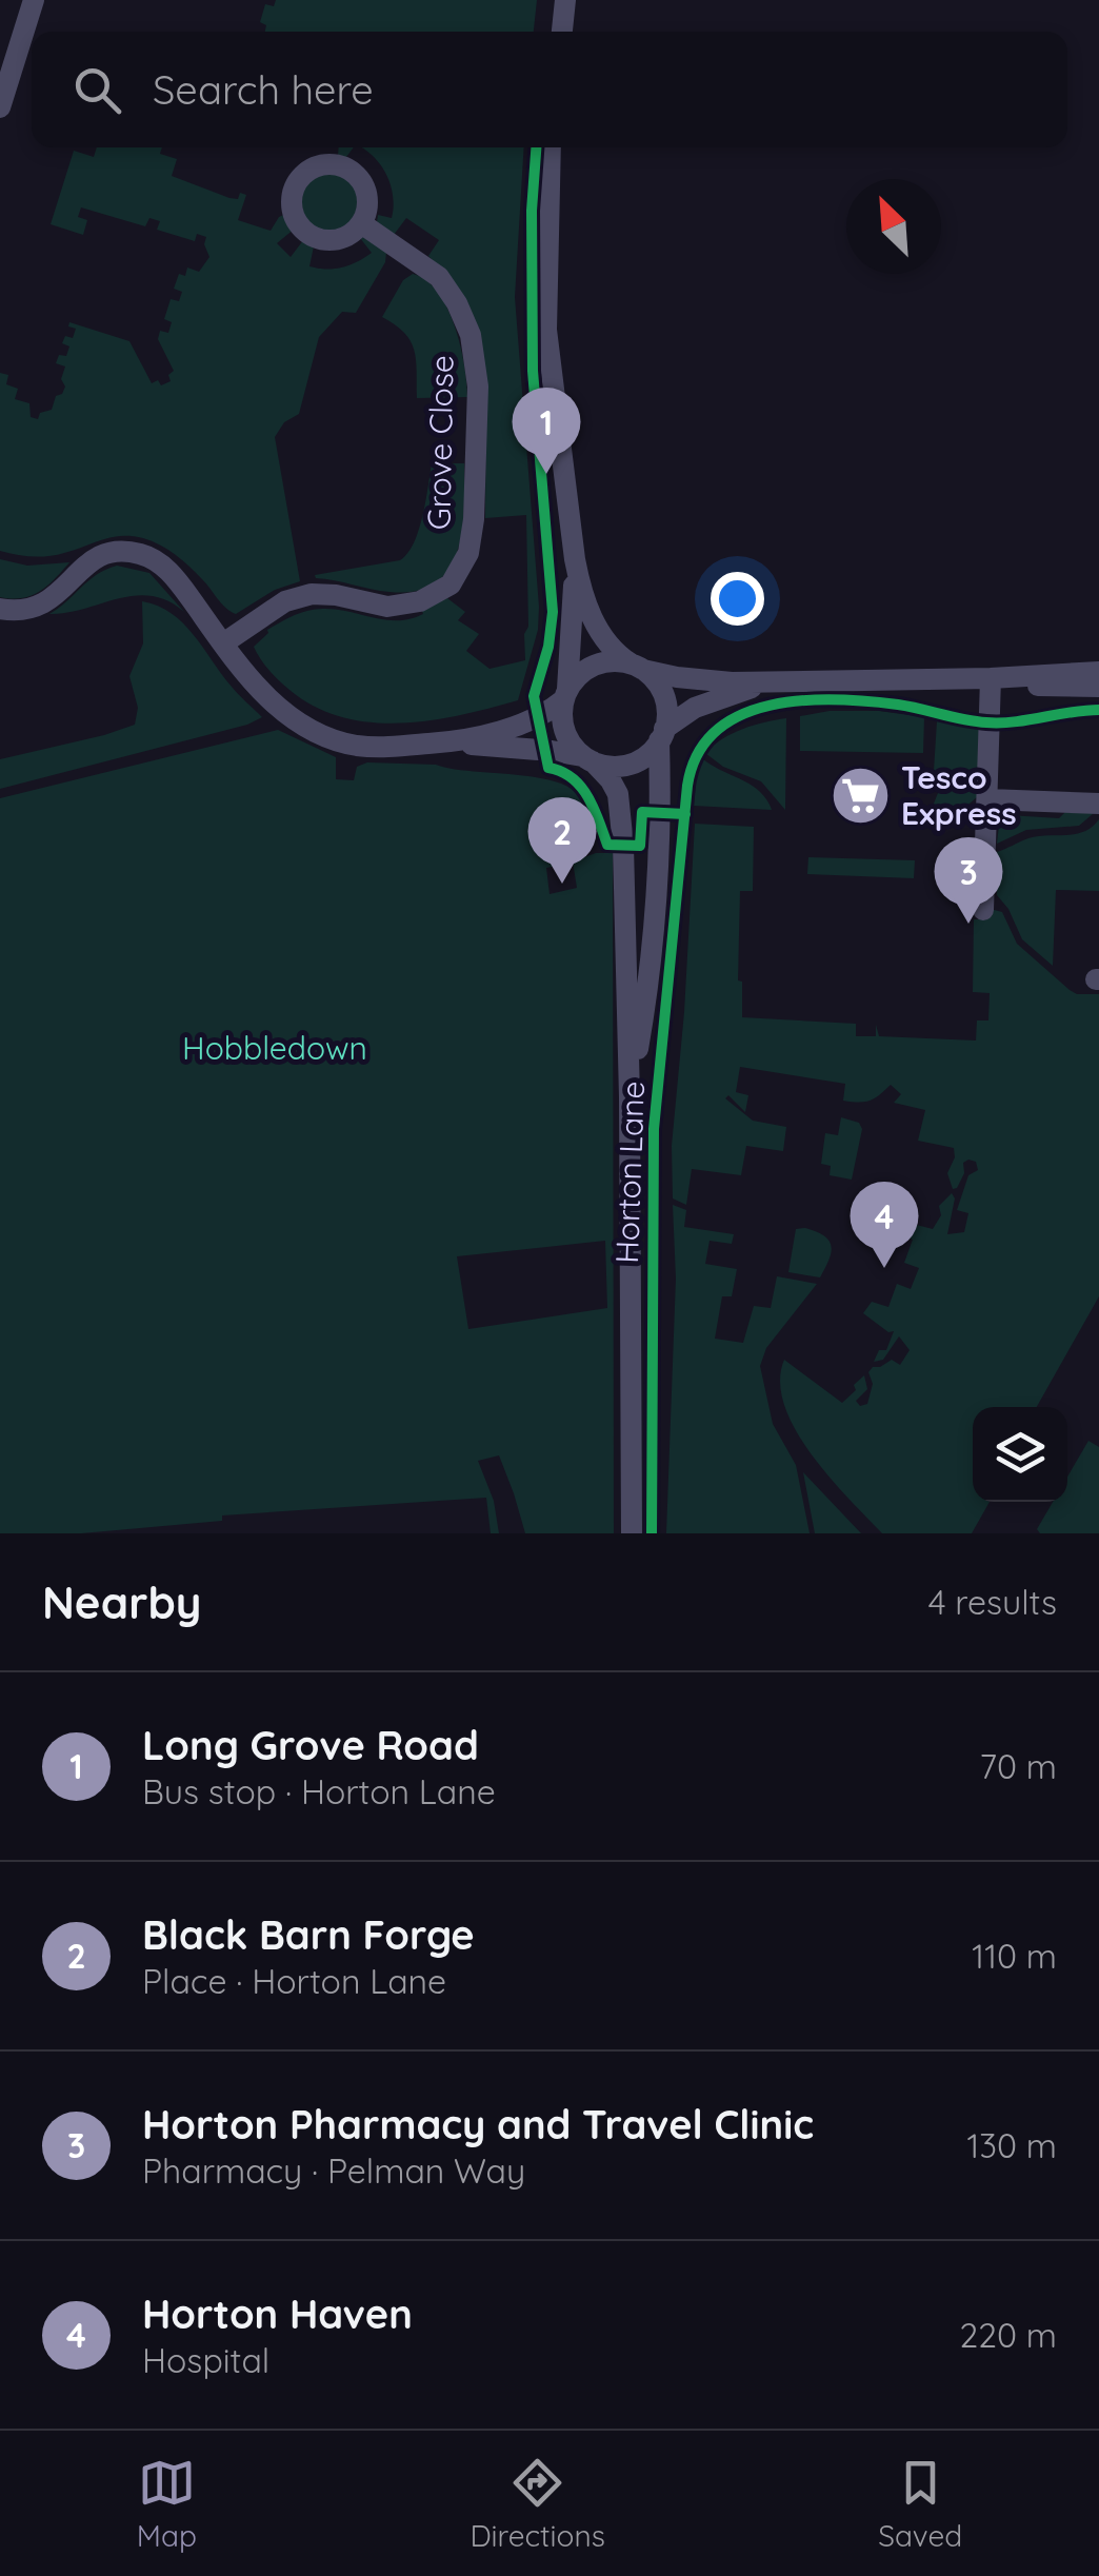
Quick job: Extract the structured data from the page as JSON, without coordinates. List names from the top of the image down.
{
  "streets": {
    "street": ["Grove Close", "Horton Lane"]
  },
  "parks": ["Hobbledown"],
  "places": {
    "supermarket": ["Tesco Express"]
  },
  "north": "top left",
  "page": {
    "search": "Search here",
    "pins": [
      "1",
      "2",
      "3",
      "4"
    ],
    "heading": ["Nearby", "4 results"],
    "list": [
      {
        "mark": "1",
        "name": "Long Grove Road",
        "note": "Bus stop · Horton Lane",
        "value": "70 m"
      },
      {
        "mark": "2",
        "name": "Black Barn Forge",
        "note": "Place · Horton Lane",
        "value": "110 m"
      },
      {
        "mark": "3",
        "name": "Horton Pharmacy and Travel Clinic",
        "note": "Pharmacy · Pelman Way",
        "value": "130 m"
      },
      {
        "mark": "4",
        "name": "Horton Haven",
        "note": "Hospital",
        "value": "220 m"
      }
    ],
    "nav": ["Map", "Directions", "Saved"]
  }
}
